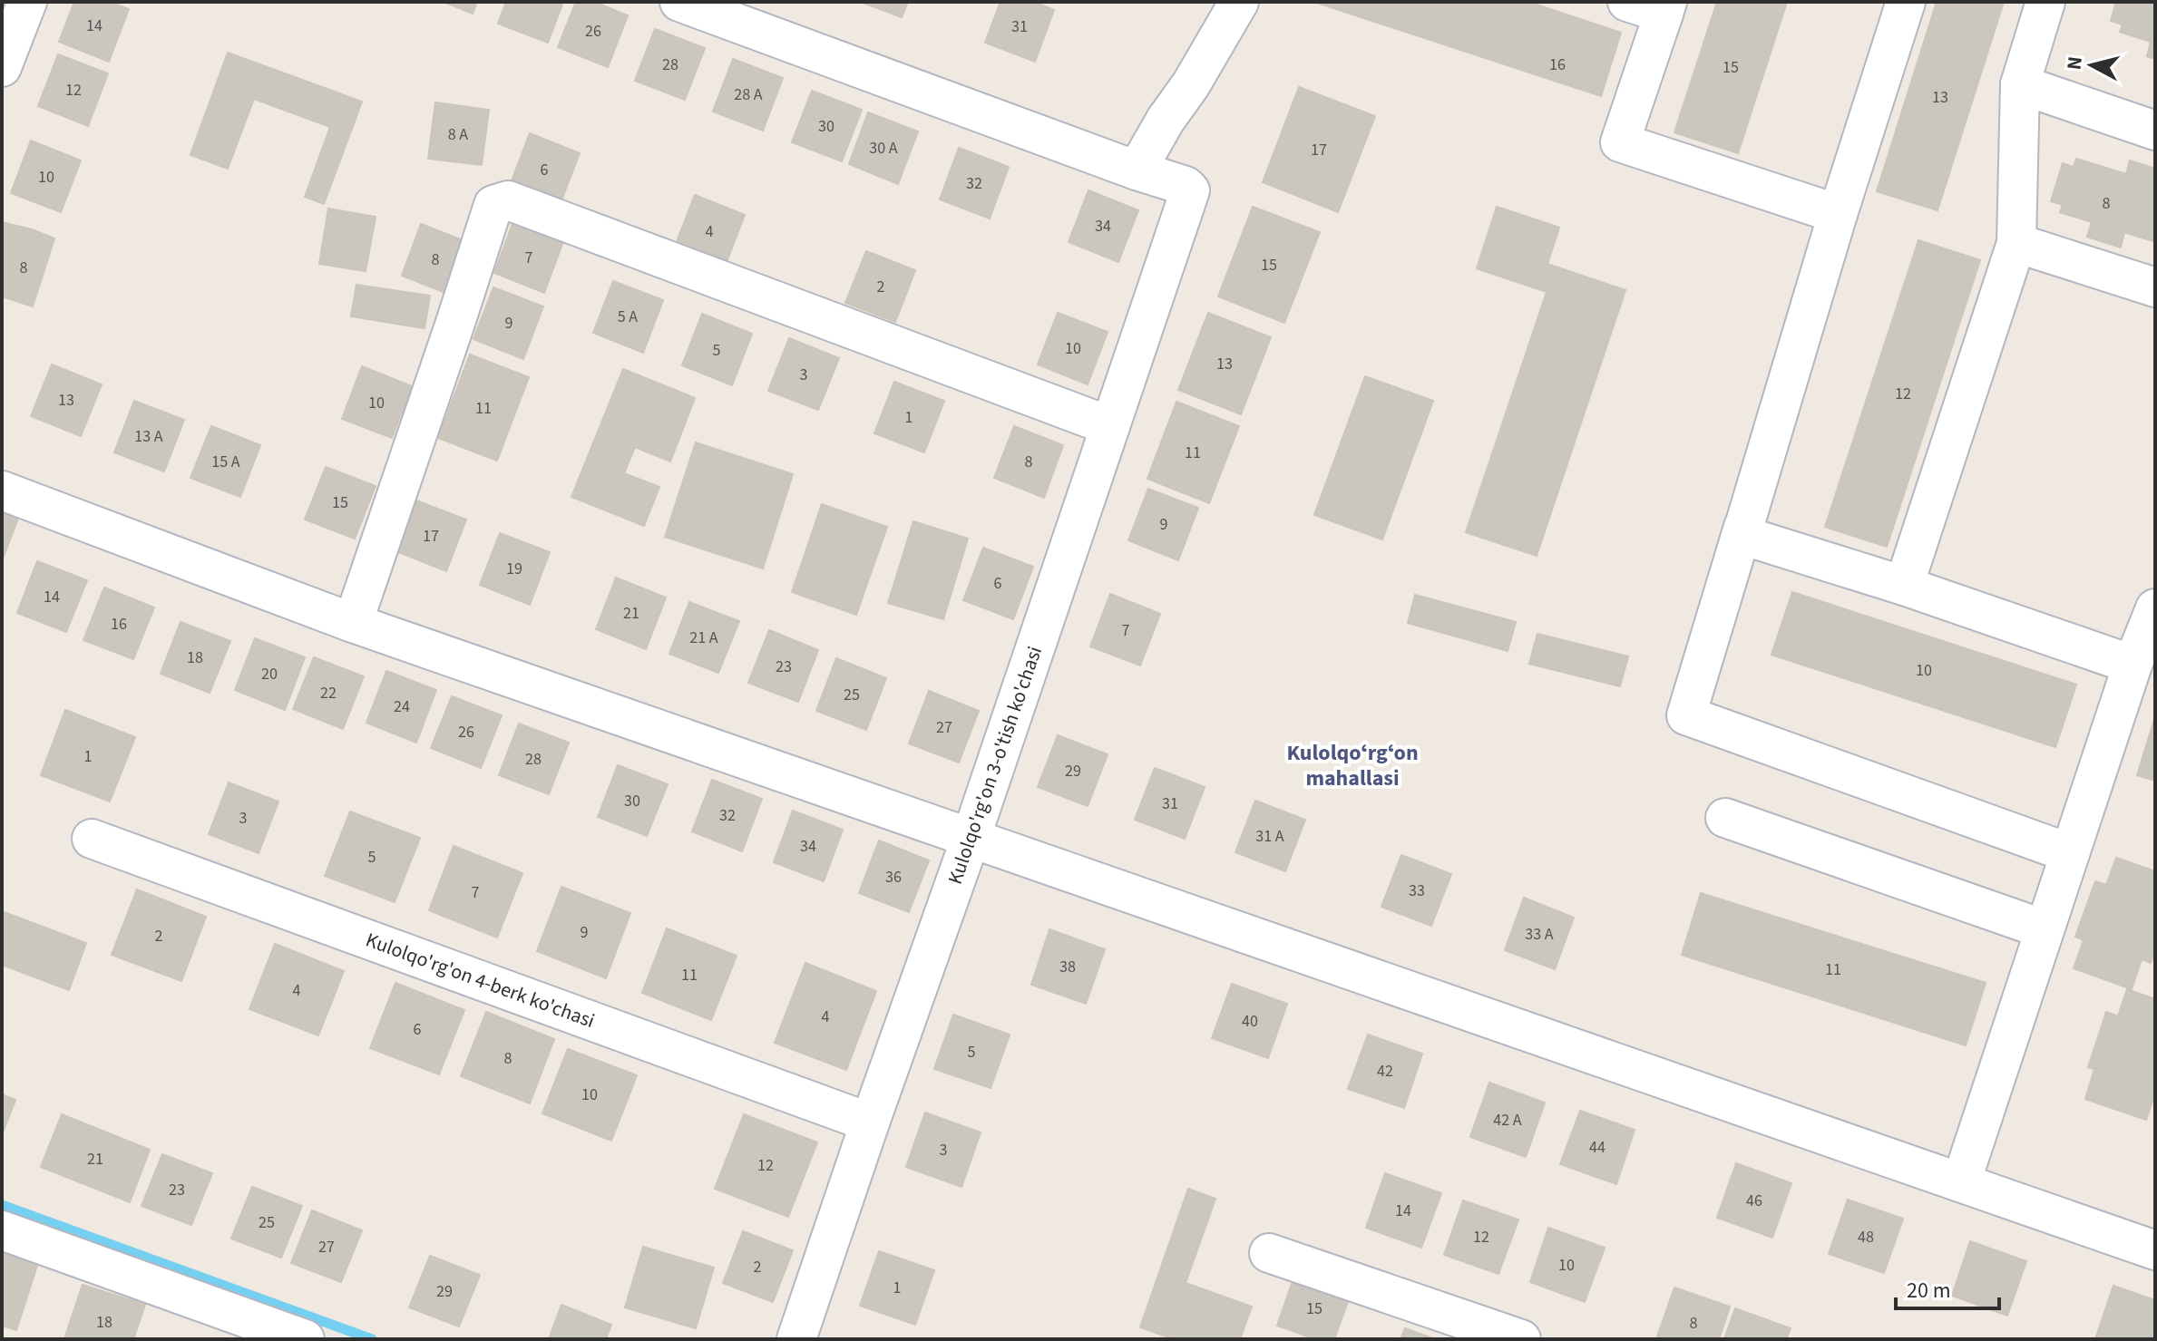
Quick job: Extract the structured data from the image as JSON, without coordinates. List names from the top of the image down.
{
  "streets": {
    "street": ["Kulolqo'rg'on 3-o'tish ko'chasi", "Kulolqo'rg'on 4-berk ko'chasi"]
  },
  "crossings": [
    ["Kulolqo'rg'on 3-o'tish ko'chasi", "Kulolqo'rg'on 4-berk ko'chasi"]
  ],
  "districts": ["Kulolqoʻrgʻon mahallasi"],
  "house_numbers": [
    "14",
    "31",
    "26",
    "28",
    "16",
    "15",
    "12",
    "28 A",
    "13",
    "30",
    "8 A",
    "30 A",
    "17",
    "6",
    "10",
    "32",
    "8",
    "34",
    "4",
    "7",
    "8",
    "15",
    "8",
    "2",
    "5 A",
    "9",
    "10",
    "5",
    "13",
    "3",
    "12",
    "13",
    "10",
    "11",
    "1",
    "13 A",
    "11",
    "15 A",
    "8",
    "15",
    "9",
    "17",
    "19",
    "6",
    "14",
    "21",
    "16",
    "7",
    "21 A",
    "18",
    "23",
    "10",
    "20",
    "22",
    "25",
    "24",
    "27",
    "26",
    "1",
    "28",
    "29",
    "30",
    "31",
    "32",
    "3",
    "31 A",
    "34",
    "5",
    "36",
    "33",
    "7",
    "9",
    "33 A",
    "2",
    "38",
    "11",
    "11",
    "4",
    "4",
    "40",
    "6",
    "5",
    "8",
    "42",
    "10",
    "42 A",
    "44",
    "3",
    "21",
    "12",
    "23",
    "46",
    "14",
    "25",
    "12",
    "48",
    "27",
    "10",
    "2",
    "1",
    "29",
    "15",
    "18",
    "8"
  ],
  "scale_bar": "20 m",
  "north": "left"
}
